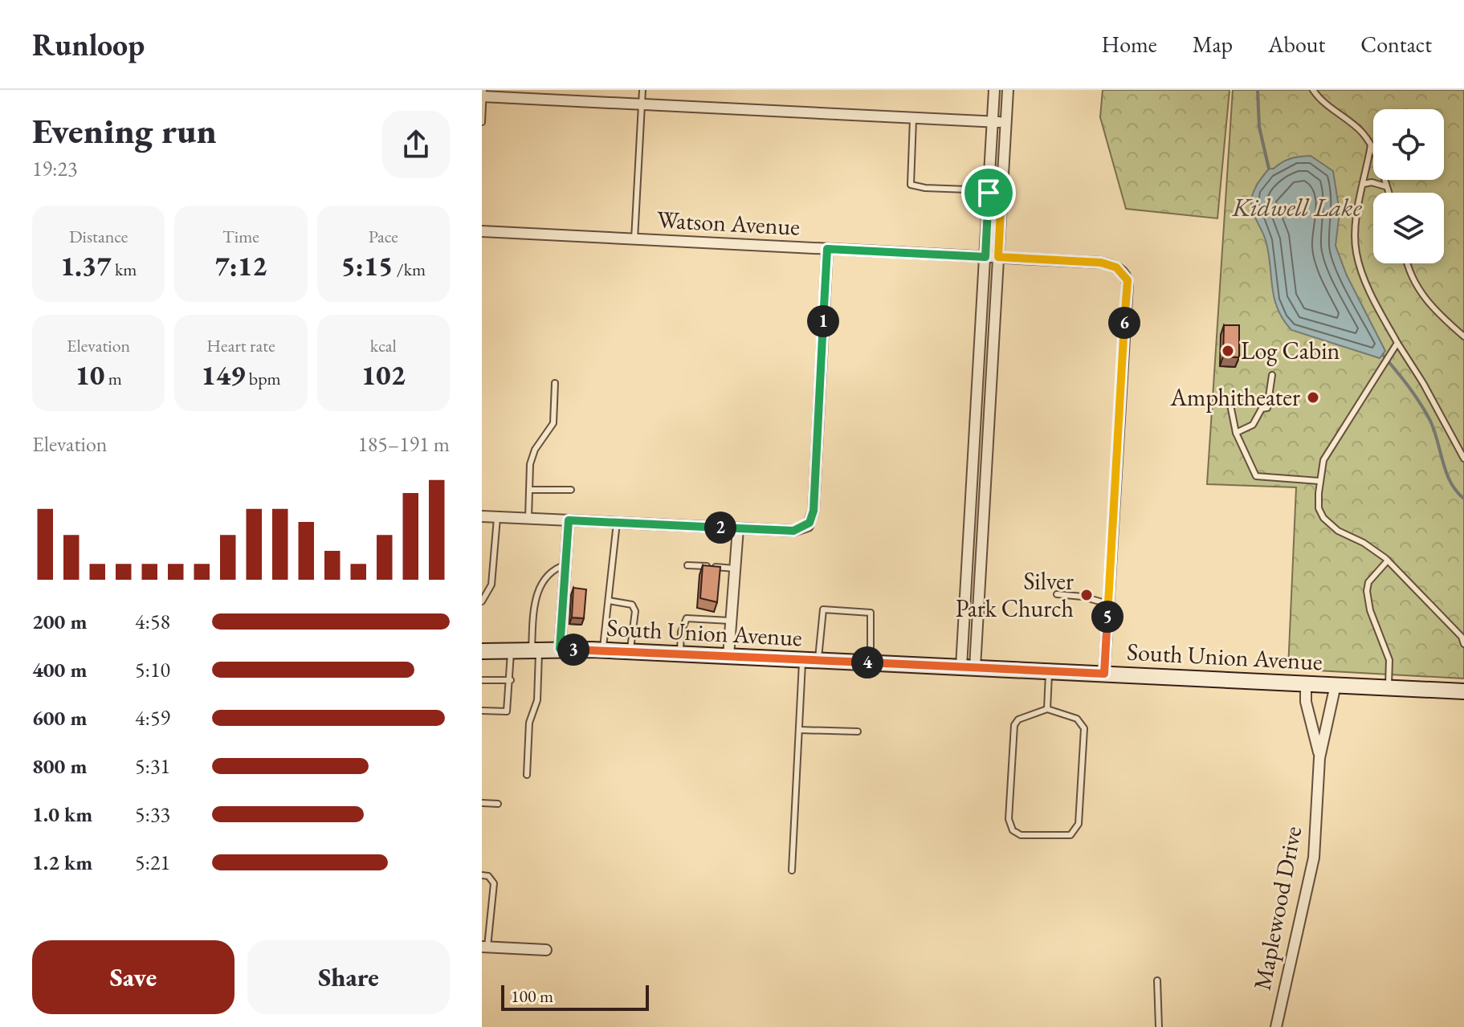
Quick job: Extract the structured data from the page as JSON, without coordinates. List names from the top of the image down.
{
  "streets": {
    "main road": ["South Union Avenue"],
    "street": ["Watson Avenue", "Maplewood Drive"]
  },
  "crossings": [
    ["South Union Avenue", "Maplewood Drive"]
  ],
  "water": ["Kidwell Lake"],
  "places": ["Log Cabin", "Amphitheater", "Silver Park Church"],
  "scale_bar": "100 m",
  "page": {
    "header": "Runloop",
    "nav": [
      "Home",
      "Map",
      "About",
      "Contact"
    ],
    "heading": ["Evening run", "19:23"],
    "stats": [
      ["Distance", "1.37 km"],
      ["Time", "7:12"],
      ["Pace", "5:15 /km"],
      ["Elevation", "10 m"],
      ["Heart rate", "149 bpm"],
      ["kcal", "102"]
    ],
    "pins": [
      "1",
      "6",
      "2",
      "5",
      "3",
      "4"
    ],
    "chart": ["Elevation", "185–191 m"],
    "list": [
      {
        "name": "200 m",
        "note": "4:58"
      },
      {
        "name": "400 m",
        "note": "5:10"
      },
      {
        "name": "600 m",
        "note": "4:59"
      },
      {
        "name": "800 m",
        "note": "5:31"
      },
      {
        "name": "1.0 km",
        "note": "5:33"
      },
      {
        "name": "1.2 km",
        "note": "5:21"
      }
    ],
    "buttons": ["Save", "Share"],
    "scale": "100 m"
  }
}
